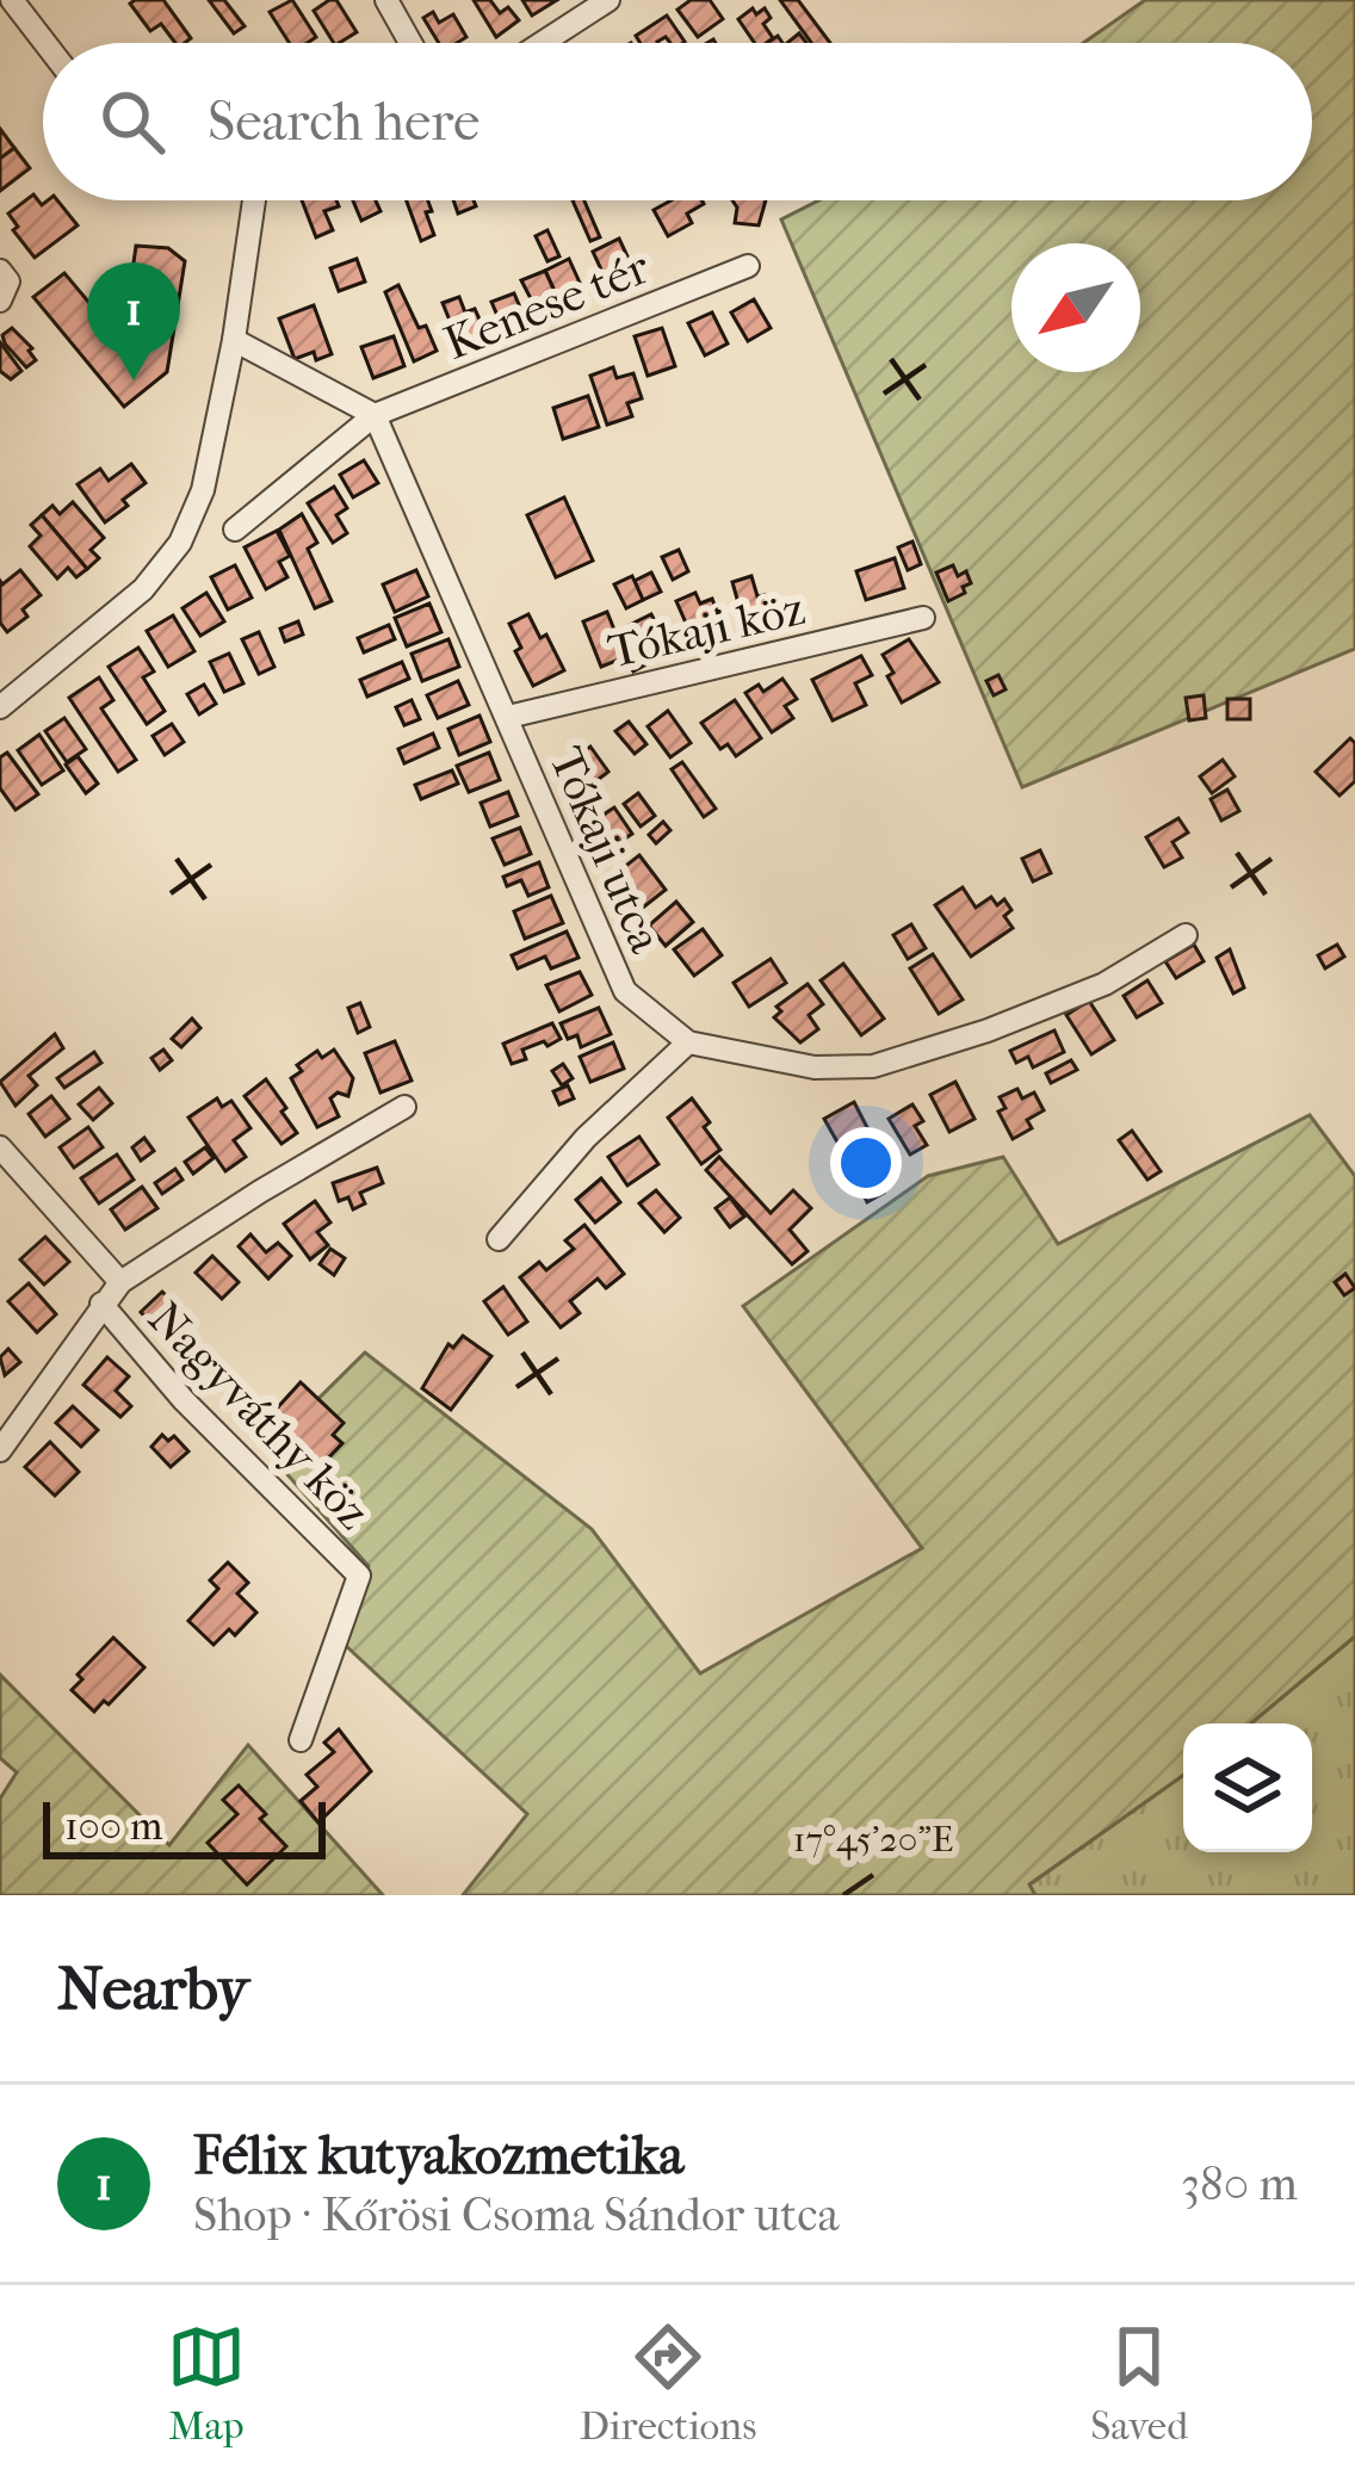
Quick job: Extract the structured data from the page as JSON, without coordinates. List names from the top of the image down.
{
  "streets": {
    "street": [
      "Kenese tér",
      "Tókaji köz",
      "Tókaji utca",
      "Nagyváthy köz"
    ]
  },
  "crossings": [
    ["Kenese tér", "Tókaji utca"],
    ["Tókaji köz", "Tókaji utca"]
  ],
  "scale_bar": "100 m",
  "north": "bottom left",
  "page": {
    "search": "Search here",
    "pins": "1",
    "scale": "100 m",
    "heading": "Nearby",
    "list": [
      {
        "mark": "1",
        "name": "Félix kutyakozmetika",
        "note": "Shop · Kőrösi Csoma Sándor utca",
        "value": "380 m"
      }
    ],
    "nav": ["Map", "Directions", "Saved"]
  },
  "coordinates": ["17°45'20\"E"]
}
